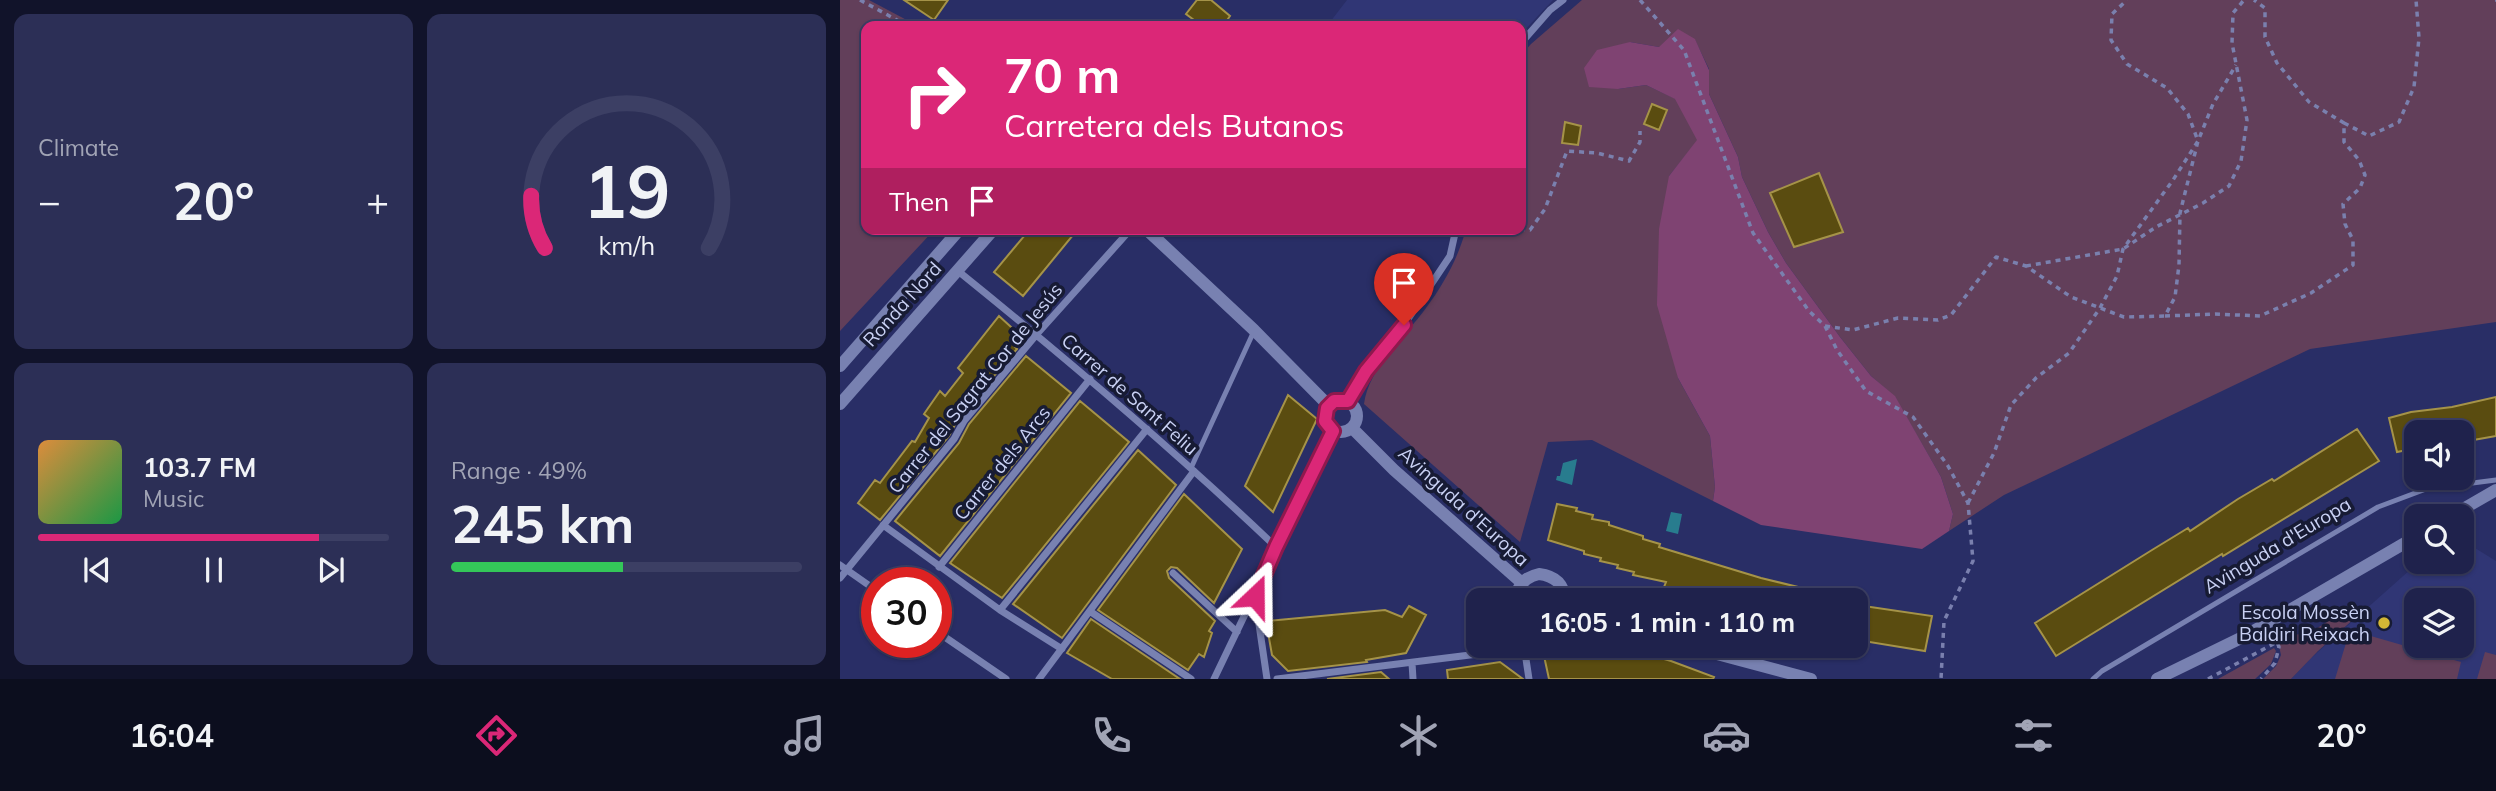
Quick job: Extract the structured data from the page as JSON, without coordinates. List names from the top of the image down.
{
  "streets": {
    "street": [
      "Ronda Nord",
      "Carrer del Sagrat Cor de Jesús",
      "Carrer de Sant Feliu",
      "Carrer dels Arcs",
      "Avinguda d'Europa"
    ]
  },
  "crossings": [
    ["Ronda Nord", "Carrer de Sant Feliu"],
    ["Carrer del Sagrat Cor de Jesús", "Carrer de Sant Feliu"],
    ["Carrer de Sant Feliu", "Carrer dels Arcs"]
  ],
  "places": ["Escola Mossèn Baldiri Reixach"],
  "page": {
    "tile": [
      "Climate",
      ["Range · 49%", "245 km"]
    ],
    "turn": ["70 m", "Carretera dels Butanos"],
    "then": "Then",
    "heat": ["−", "20°", "+"],
    "song": ["103.7 FM", "Music"],
    "limit": "30",
    "trip": "16:05 · 1 min · 110 m",
    "tabs": ["16:04", "20°"],
    "gauge": ["19", "km/h"]
  }
}
